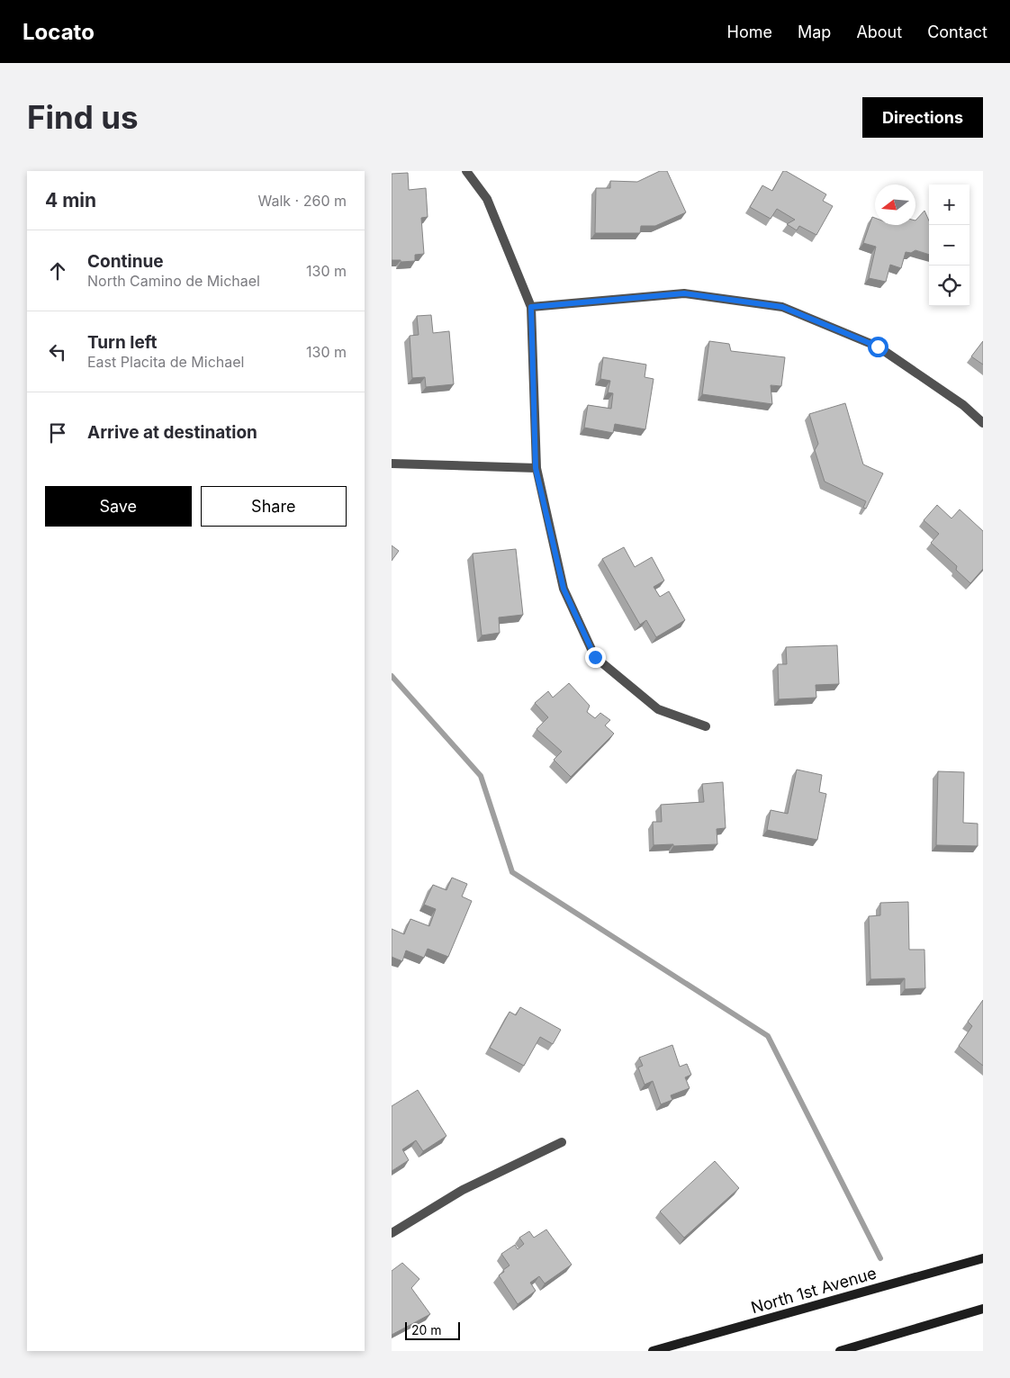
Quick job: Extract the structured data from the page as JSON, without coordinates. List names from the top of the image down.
{
  "streets": {
    "main road": ["North 1st Avenue"]
  },
  "scale_bar": "20 m",
  "north": "left",
  "page": {
    "header": "Locato",
    "nav": [
      "Home",
      "Map",
      "About",
      "Contact"
    ],
    "buttons": [
      "Directions",
      ["Save", "Share"]
    ],
    "title": "Find us",
    "heading": ["4 min", "Walk · 260 m"],
    "map_buttons": ["+", "−"],
    "list": [
      ["Continue", "North Camino de Michael", "130 m"],
      ["Turn left", "East Placita de Michael", "130 m"],
      "Arrive at destination"
    ],
    "scale": "20 m"
  }
}
